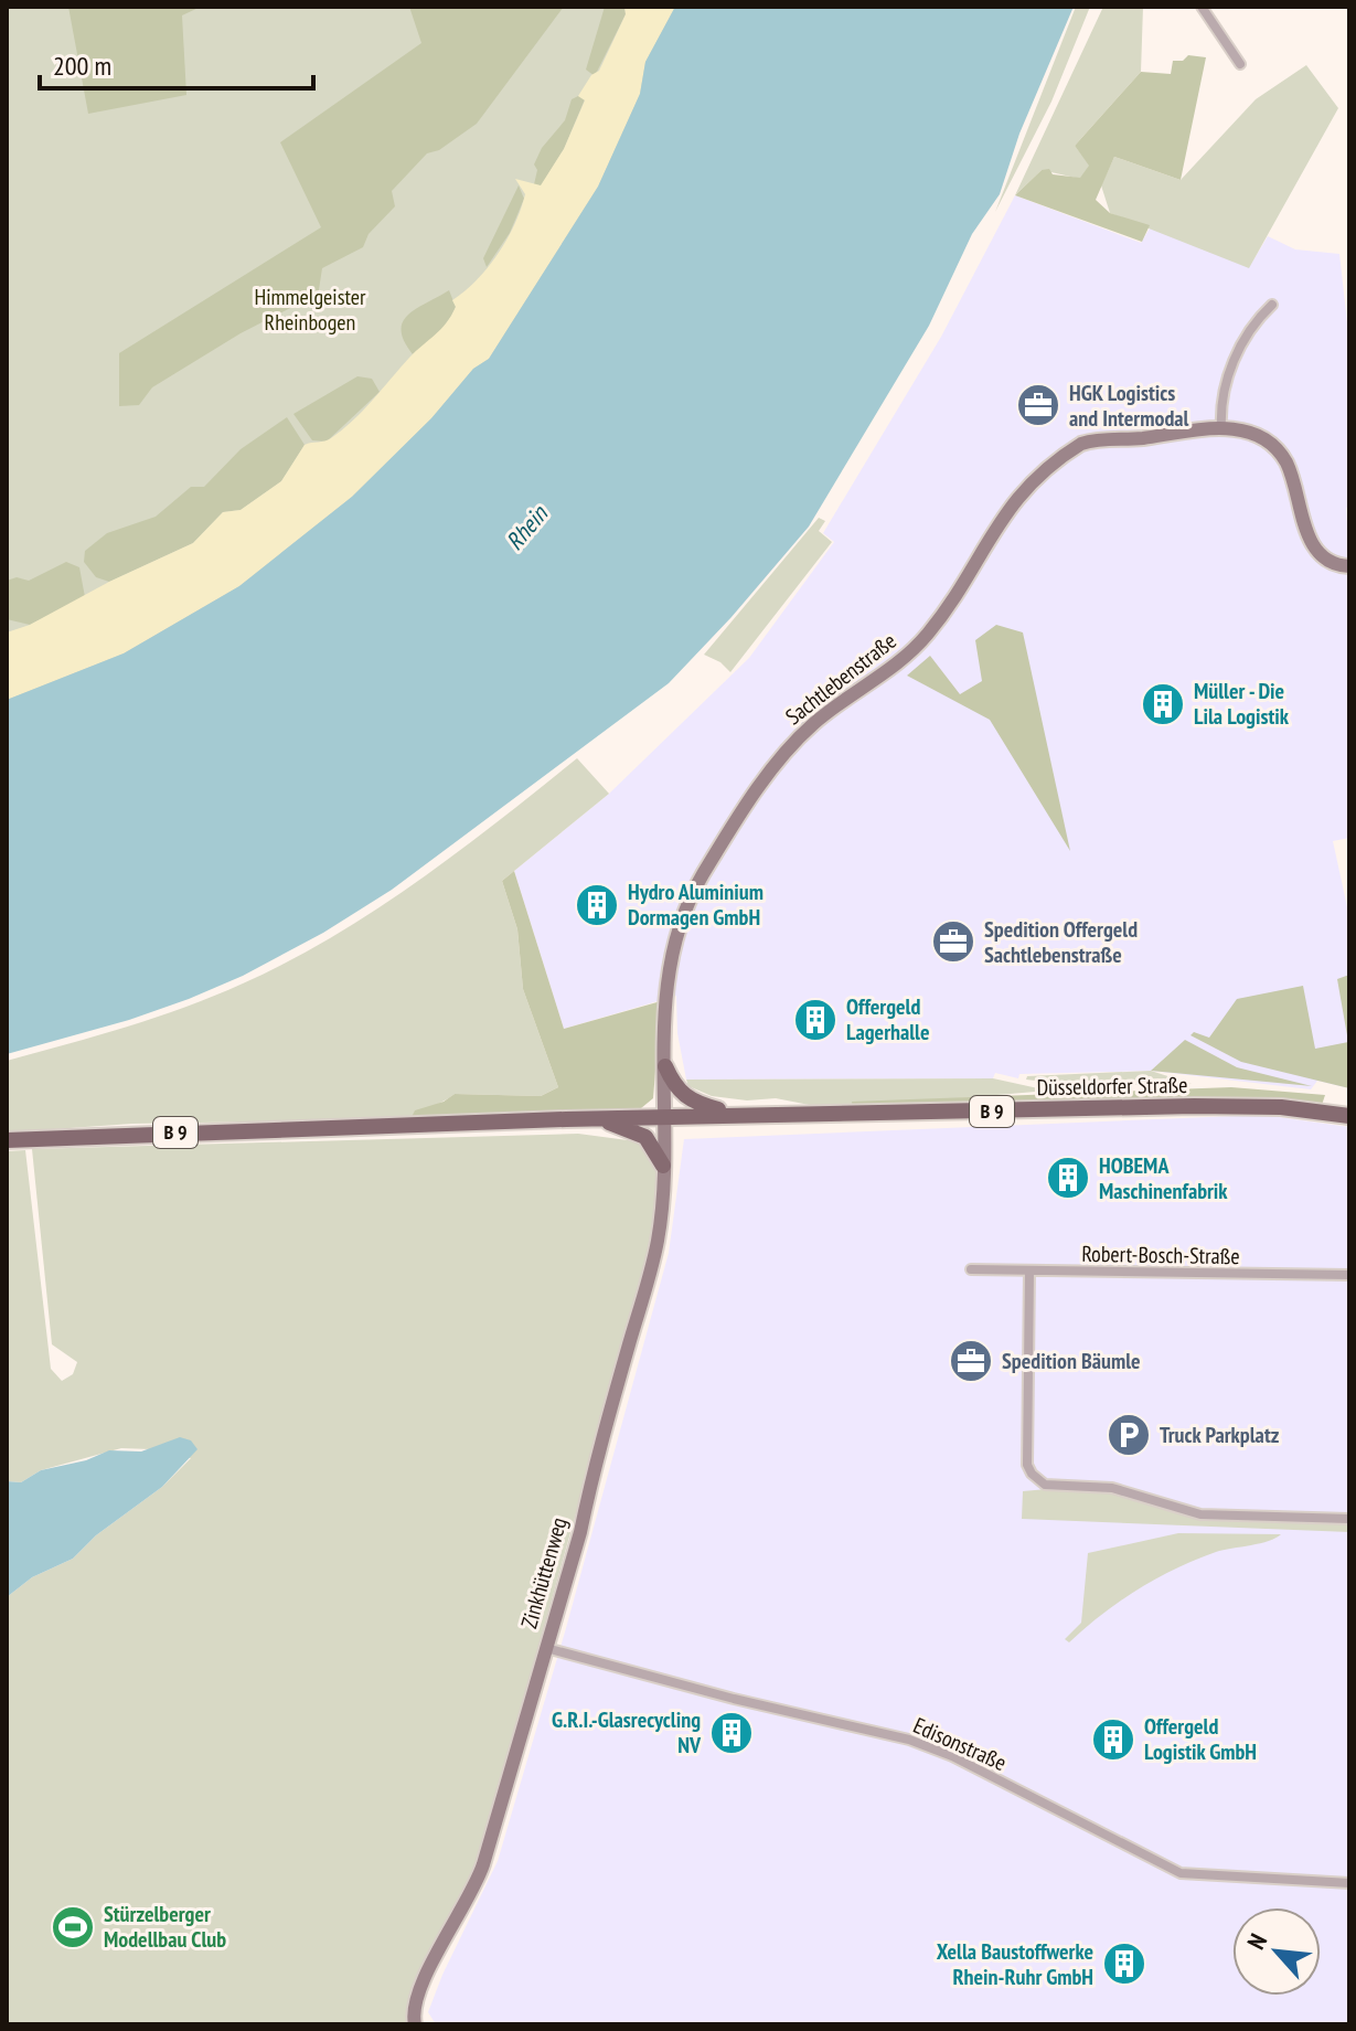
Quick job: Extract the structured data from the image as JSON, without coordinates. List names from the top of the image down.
{
  "streets": {
    "main road": ["Düsseldorfer Straße", "B 9"],
    "street": [
      "Sachtlebenstraße",
      "Robert-Bosch-Straße",
      "Zinkhüttenweg",
      "Edisonstraße"
    ]
  },
  "crossings": [
    ["Sachtlebenstraße", "Düsseldorfer Straße"],
    ["Sachtlebenstraße", "B 9"],
    ["Sachtlebenstraße", "Zinkhüttenweg"],
    ["Düsseldorfer Straße", "B 9"],
    ["Düsseldorfer Straße", "Zinkhüttenweg"],
    ["B 9", "Zinkhüttenweg"],
    ["Zinkhüttenweg", "Edisonstraße"]
  ],
  "water": ["Rhein"],
  "parks": ["Himmelgeister Rheinbogen"],
  "places": {
    "office": ["HGK Logistics and Intermodal", "Spedition Offergeld Sachtlebenstraße", "Spedition Bäumle"],
    "building": [
      "Müller - Die Lila Logistik",
      "Hydro Aluminium Dormagen GmbH",
      "Offergeld Lagerhalle",
      "HOBEMA Maschinenfabrik",
      "G.R.I.-Glasrecycling NV",
      "Offergeld Logistik GmbH",
      "Xella Baustoffwerke Rhein-Ruhr GmbH"
    ],
    "parking": ["Truck Parkplatz"],
    "sports": ["Stürzelberger Modellbau Club"]
  },
  "scale_bar": "200 m",
  "north": "top left"
}
